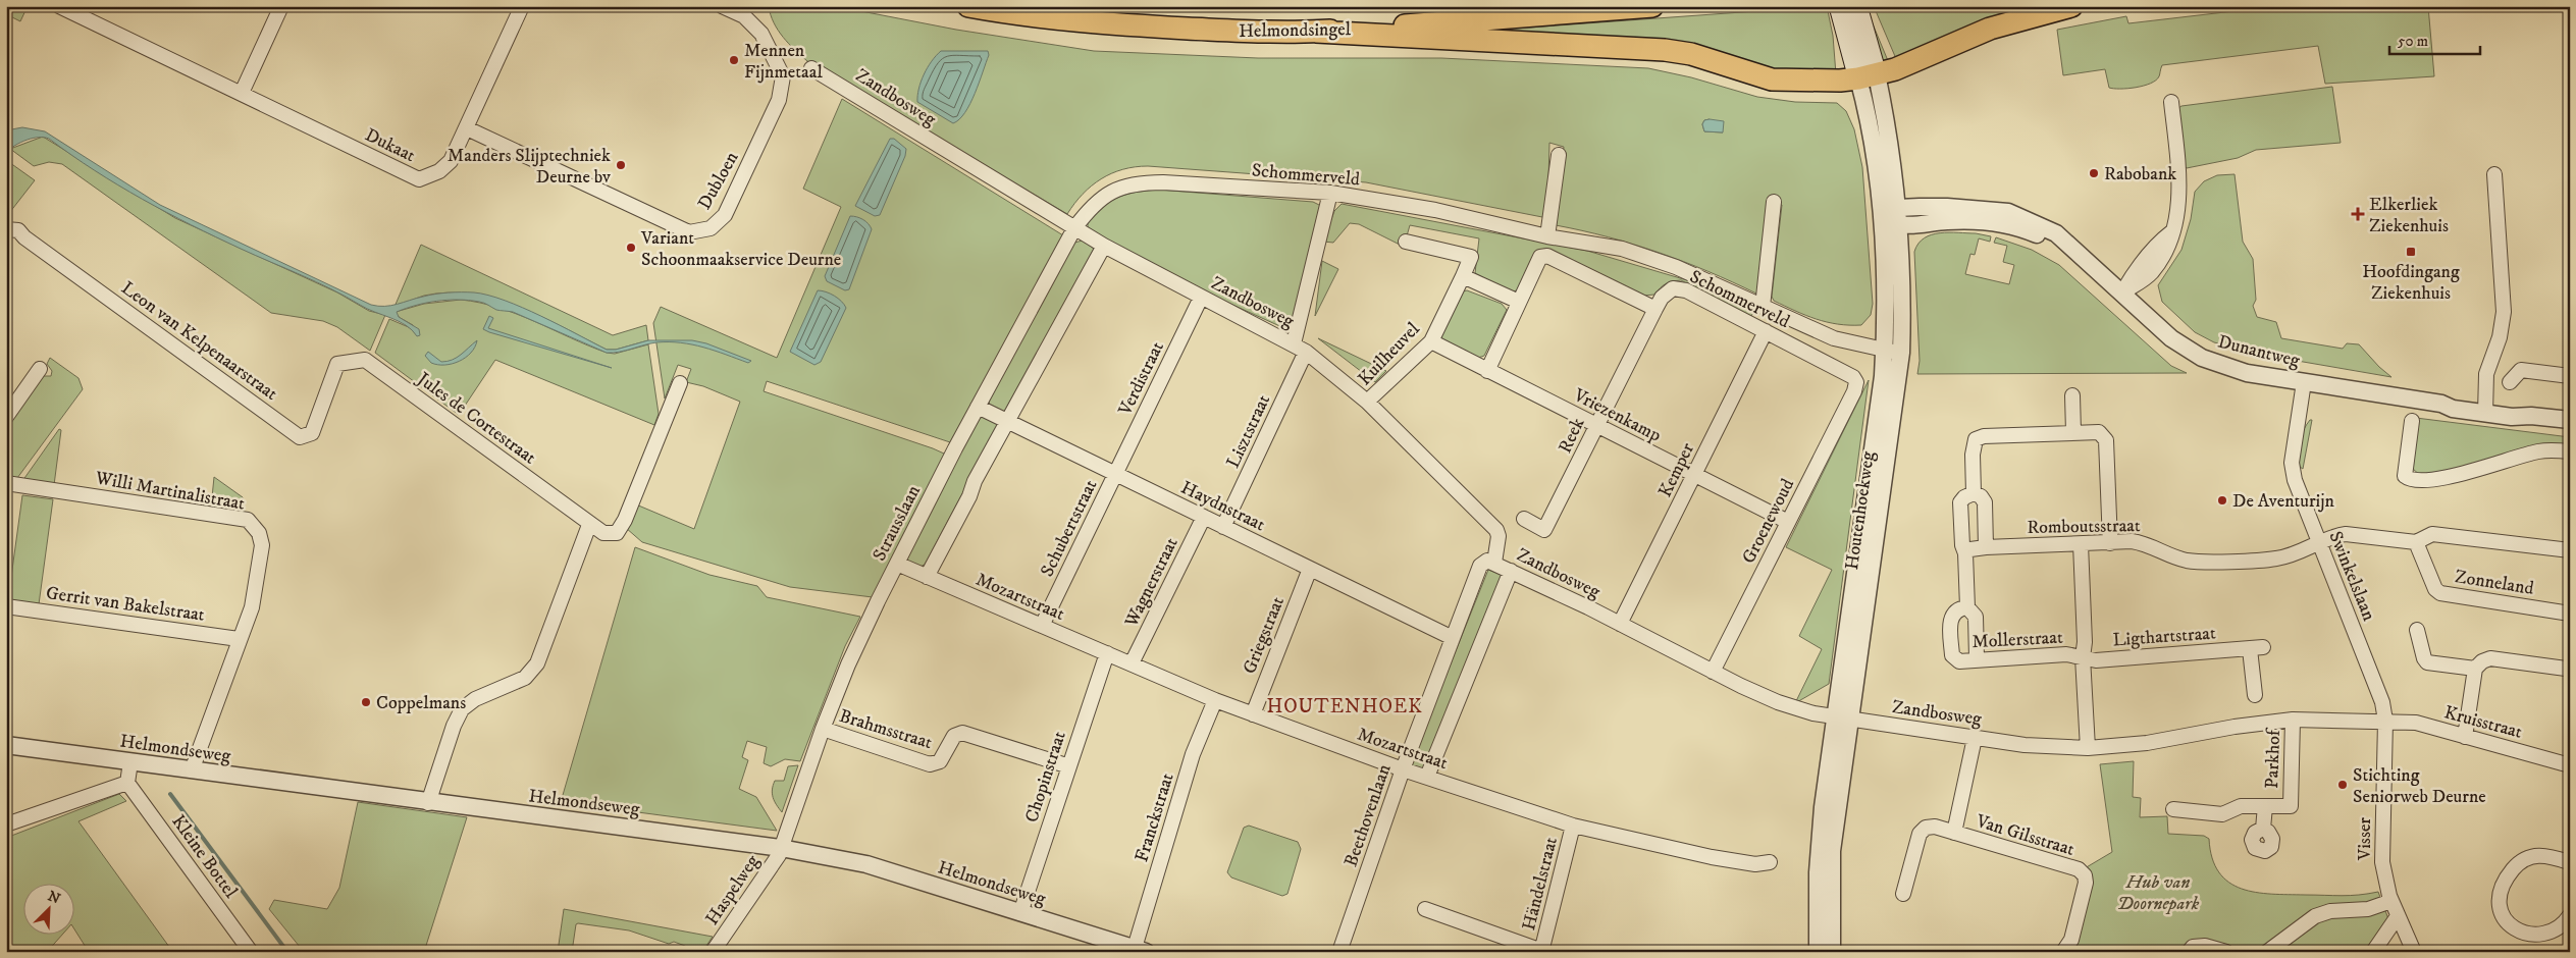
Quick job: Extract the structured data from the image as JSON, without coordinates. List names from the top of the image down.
{
  "streets": {
    "main road": ["Helmondsingel"],
    "street": [
      "Zandbosweg",
      "Dukaat",
      "Schommerveld",
      "Dubloen",
      "Leon van Kelpenaarstraat",
      "Dunantweg",
      "Kuilheuvel",
      "Verdistraat",
      "Vriezenkamp",
      "Jules de Cortestraat",
      "Lisztstraat",
      "Reek",
      "Kemper",
      "Willi Martinalistraat",
      "Haydnstraat",
      "Houtenhoekweg",
      "Groenewoud",
      "Strausslaan",
      "Romboutsstraat",
      "Schubertstraat",
      "Swinkelslaan",
      "Wagnerstraat",
      "Zonneland",
      "Mozartstraat",
      "Gerrit van Bakelstraat",
      "Griegstraat",
      "Ligthartstraat",
      "Mollerstraat",
      "Kruisstraat",
      "Brahmsstraat",
      "Helmondseweg",
      "Parkhof",
      "Chopinstraat",
      "Beethovenlaan",
      "Franckstraat",
      "Van Gilsstraat",
      "Visser",
      "Kleine Bottel",
      "Händelstraat",
      "Haspelweg"
    ]
  },
  "crossings": [
    ["Zandbosweg", "Schommerveld"],
    ["Zandbosweg", "Kuilheuvel"],
    ["Zandbosweg", "Verdistraat"],
    ["Zandbosweg", "Lisztstraat"],
    ["Zandbosweg", "Kemper"],
    ["Zandbosweg", "Houtenhoekweg"],
    ["Zandbosweg", "Groenewoud"],
    ["Zandbosweg", "Strausslaan"],
    ["Zandbosweg", "Swinkelslaan"],
    ["Zandbosweg", "Kruisstraat"],
    ["Zandbosweg", "Parkhof"],
    ["Zandbosweg", "Beethovenlaan"],
    ["Zandbosweg", "Van Gilsstraat"],
    ["Zandbosweg", "Visser"],
    ["Dukaat", "Dubloen"],
    ["Schommerveld", "Reek"],
    ["Schommerveld", "Kemper"],
    ["Schommerveld", "Houtenhoekweg"],
    ["Schommerveld", "Groenewoud"],
    ["Schommerveld", "Strausslaan"],
    ["Leon van Kelpenaarstraat", "Jules de Cortestraat"],
    ["Dunantweg", "Houtenhoekweg"],
    ["Dunantweg", "Swinkelslaan"],
    ["Kuilheuvel", "Vriezenkamp"],
    ["Verdistraat", "Haydnstraat"],
    ["Verdistraat", "Schubertstraat"],
    ["Vriezenkamp", "Reek"],
    ["Vriezenkamp", "Kemper"],
    ["Vriezenkamp", "Groenewoud"],
    ["Lisztstraat", "Haydnstraat"],
    ["Willi Martinalistraat", "Gerrit van Bakelstraat"],
    ["Willi Martinalistraat", "Helmondseweg"],
    ["Haydnstraat", "Strausslaan"],
    ["Haydnstraat", "Schubertstraat"],
    ["Haydnstraat", "Wagnerstraat"],
    ["Haydnstraat", "Griegstraat"],
    ["Haydnstraat", "Beethovenlaan"],
    ["Strausslaan", "Mozartstraat"],
    ["Strausslaan", "Brahmsstraat"],
    ["Strausslaan", "Helmondseweg"],
    ["Strausslaan", "Haspelweg"],
    ["Romboutsstraat", "Swinkelslaan"],
    ["Schubertstraat", "Mozartstraat"],
    ["Swinkelslaan", "Kruisstraat"],
    ["Swinkelslaan", "Visser"],
    ["Wagnerstraat", "Mozartstraat"],
    ["Mozartstraat", "Griegstraat"],
    ["Mozartstraat", "Chopinstraat"],
    ["Mozartstraat", "Beethovenlaan"],
    ["Mozartstraat", "Franckstraat"],
    ["Mozartstraat", "Händelstraat"],
    ["Ligthartstraat", "Mollerstraat"],
    ["Kruisstraat", "Visser"],
    ["Brahmsstraat", "Chopinstraat"],
    ["Helmondseweg", "Chopinstraat"],
    ["Helmondseweg", "Franckstraat"],
    ["Helmondseweg", "Haspelweg"]
  ],
  "districts": ["HOUTENHOEK"],
  "parks": ["Hub van Doornepark"],
  "places": {
    "other": [
      "Mennen Fijnmetaal",
      "Manders Slijptechniek Deurne bv",
      "Rabobank",
      "Variant Schoonmaakservice Deurne",
      "De Aventurijn",
      "Coppelmans",
      "Stichting Seniorweb Deurne"
    ],
    "health": ["Elkerliek Ziekenhuis"],
    "transit": ["Hoofdingang Ziekenhuis"]
  },
  "scale_bar": "50 m",
  "north": "top right"
}
